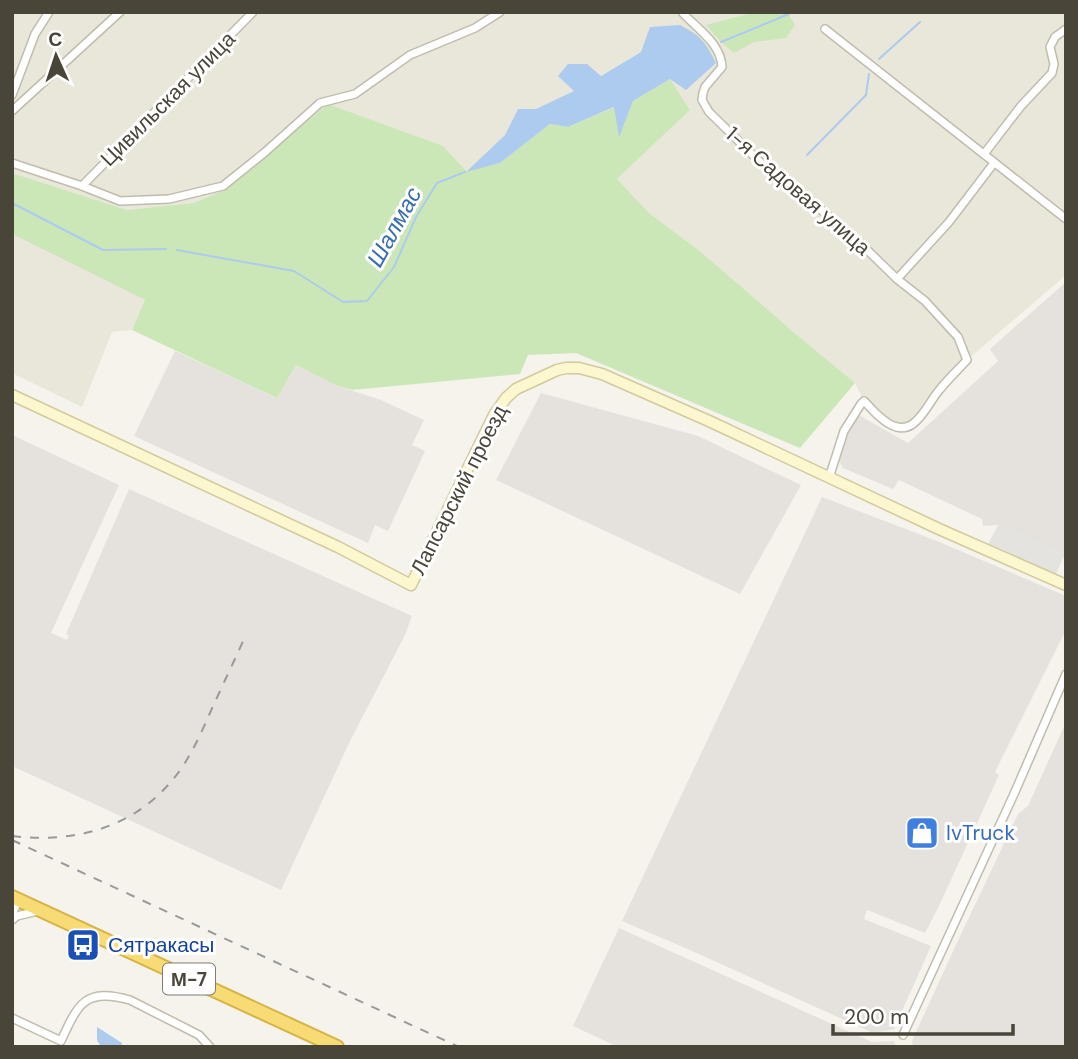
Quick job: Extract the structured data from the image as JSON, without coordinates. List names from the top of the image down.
{
  "streets": {
    "highway": ["М-7"],
    "street": ["Цивильская улица", "1-я Садовая улица", "Лапсарский проезд"]
  },
  "crossings": [
    ["1-я Садовая улица", "Лапсарский проезд"]
  ],
  "water": ["Шалмас"],
  "places": {
    "shop": ["IvTruck"],
    "bus stop": ["Сятракасы"]
  },
  "scale_bar": "200 m",
  "north": "top"
}
